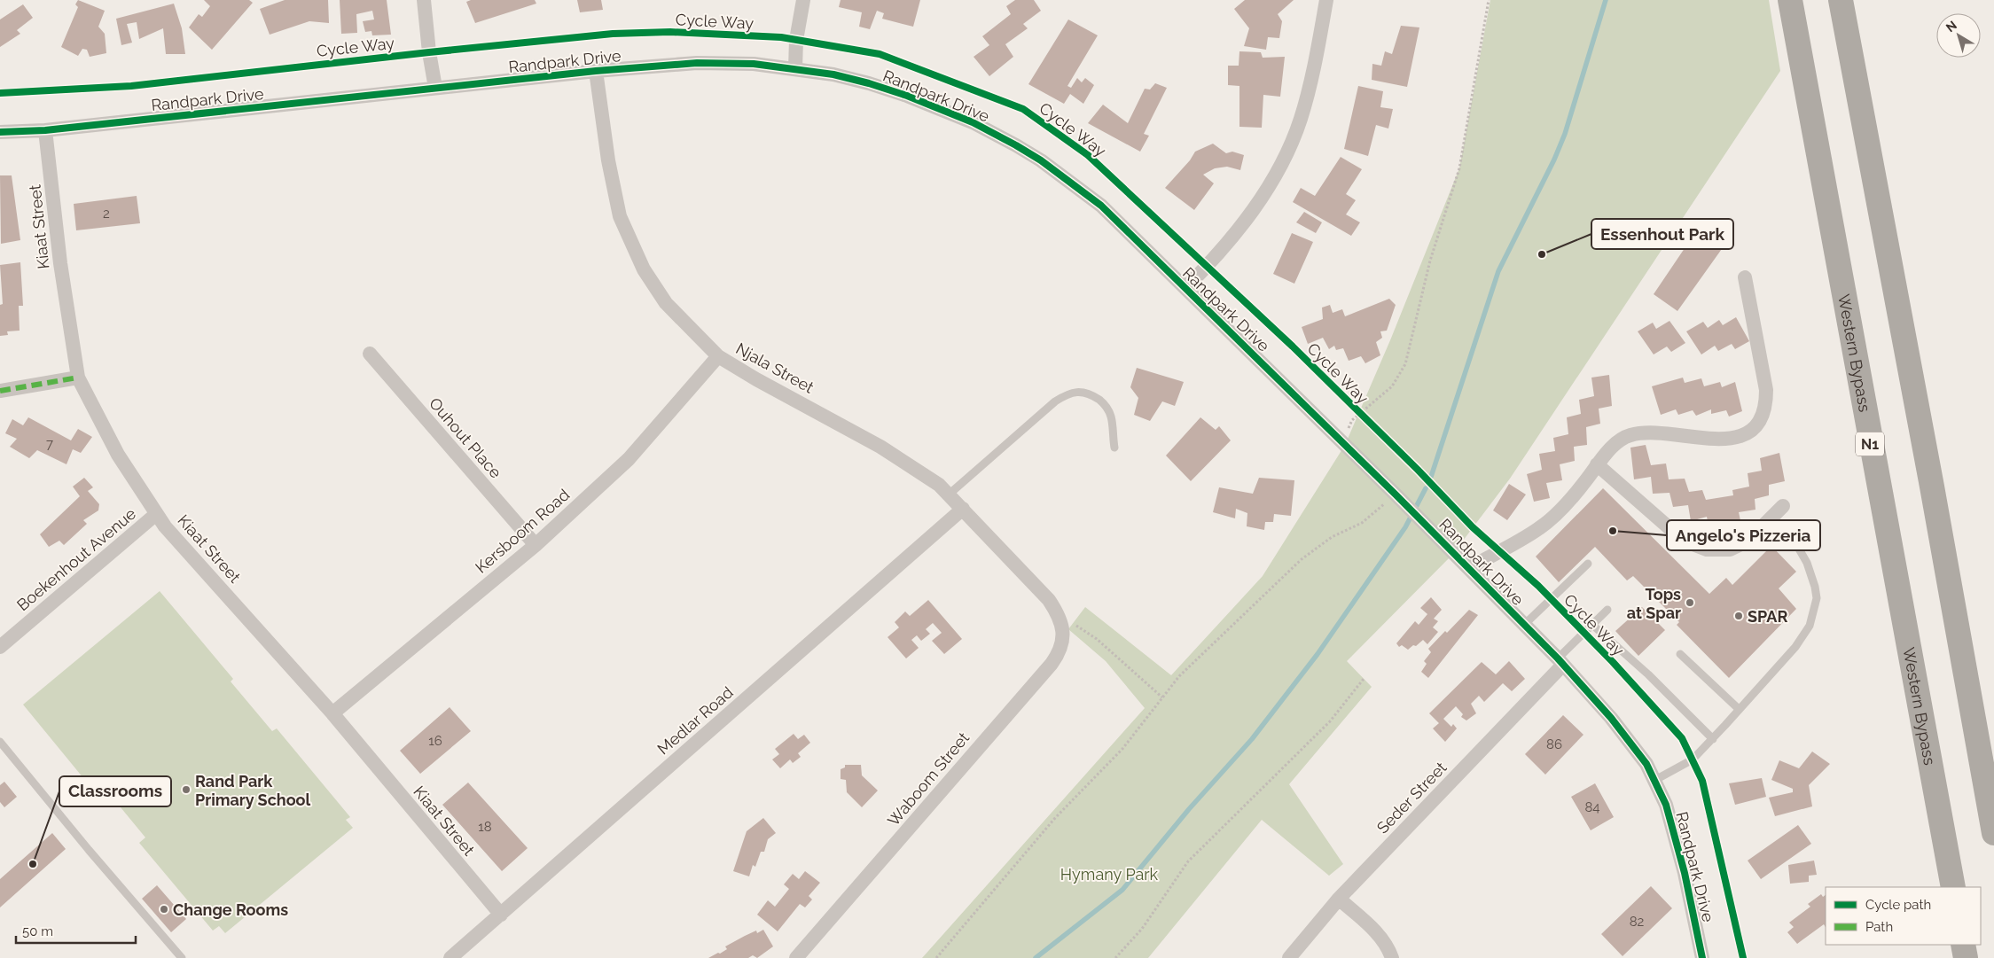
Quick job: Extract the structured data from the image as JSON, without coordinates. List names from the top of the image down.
{
  "streets": {
    "highway": ["Western Bypass", "N1"],
    "street": [
      "Randpark Drive",
      "Kiaat Street",
      "Njala Street",
      "Ouhout Place",
      "Kersboom Road",
      "Boekenhout Avenue",
      "Medlar Road",
      "Waboom Street",
      "Seder Street"
    ],
    "cycle path": ["Cycle Way"]
  },
  "crossings": [
    ["Randpark Drive", "Kiaat Street"],
    ["Randpark Drive", "Njala Street"],
    ["Randpark Drive", "Seder Street"],
    ["Kiaat Street", "Kersboom Road"],
    ["Kiaat Street", "Boekenhout Avenue"],
    ["Kiaat Street", "Medlar Road"],
    ["Njala Street", "Kersboom Road"],
    ["Njala Street", "Medlar Road"],
    ["Njala Street", "Waboom Street"],
    ["Ouhout Place", "Kersboom Road"]
  ],
  "parks": ["Hymany Park"],
  "places": [
    "Essenhout Park",
    "Angelo's Pizzeria",
    "Tops at Spar",
    "SPAR",
    "Rand Park Primary School",
    "Classrooms",
    "Change Rooms"
  ],
  "house_numbers": [
    "2",
    "7",
    "16",
    "86",
    "84",
    "18",
    "82"
  ],
  "legend": ["Cycle path", "Path"],
  "scale_bar": "50 m",
  "north": "top left"
}
